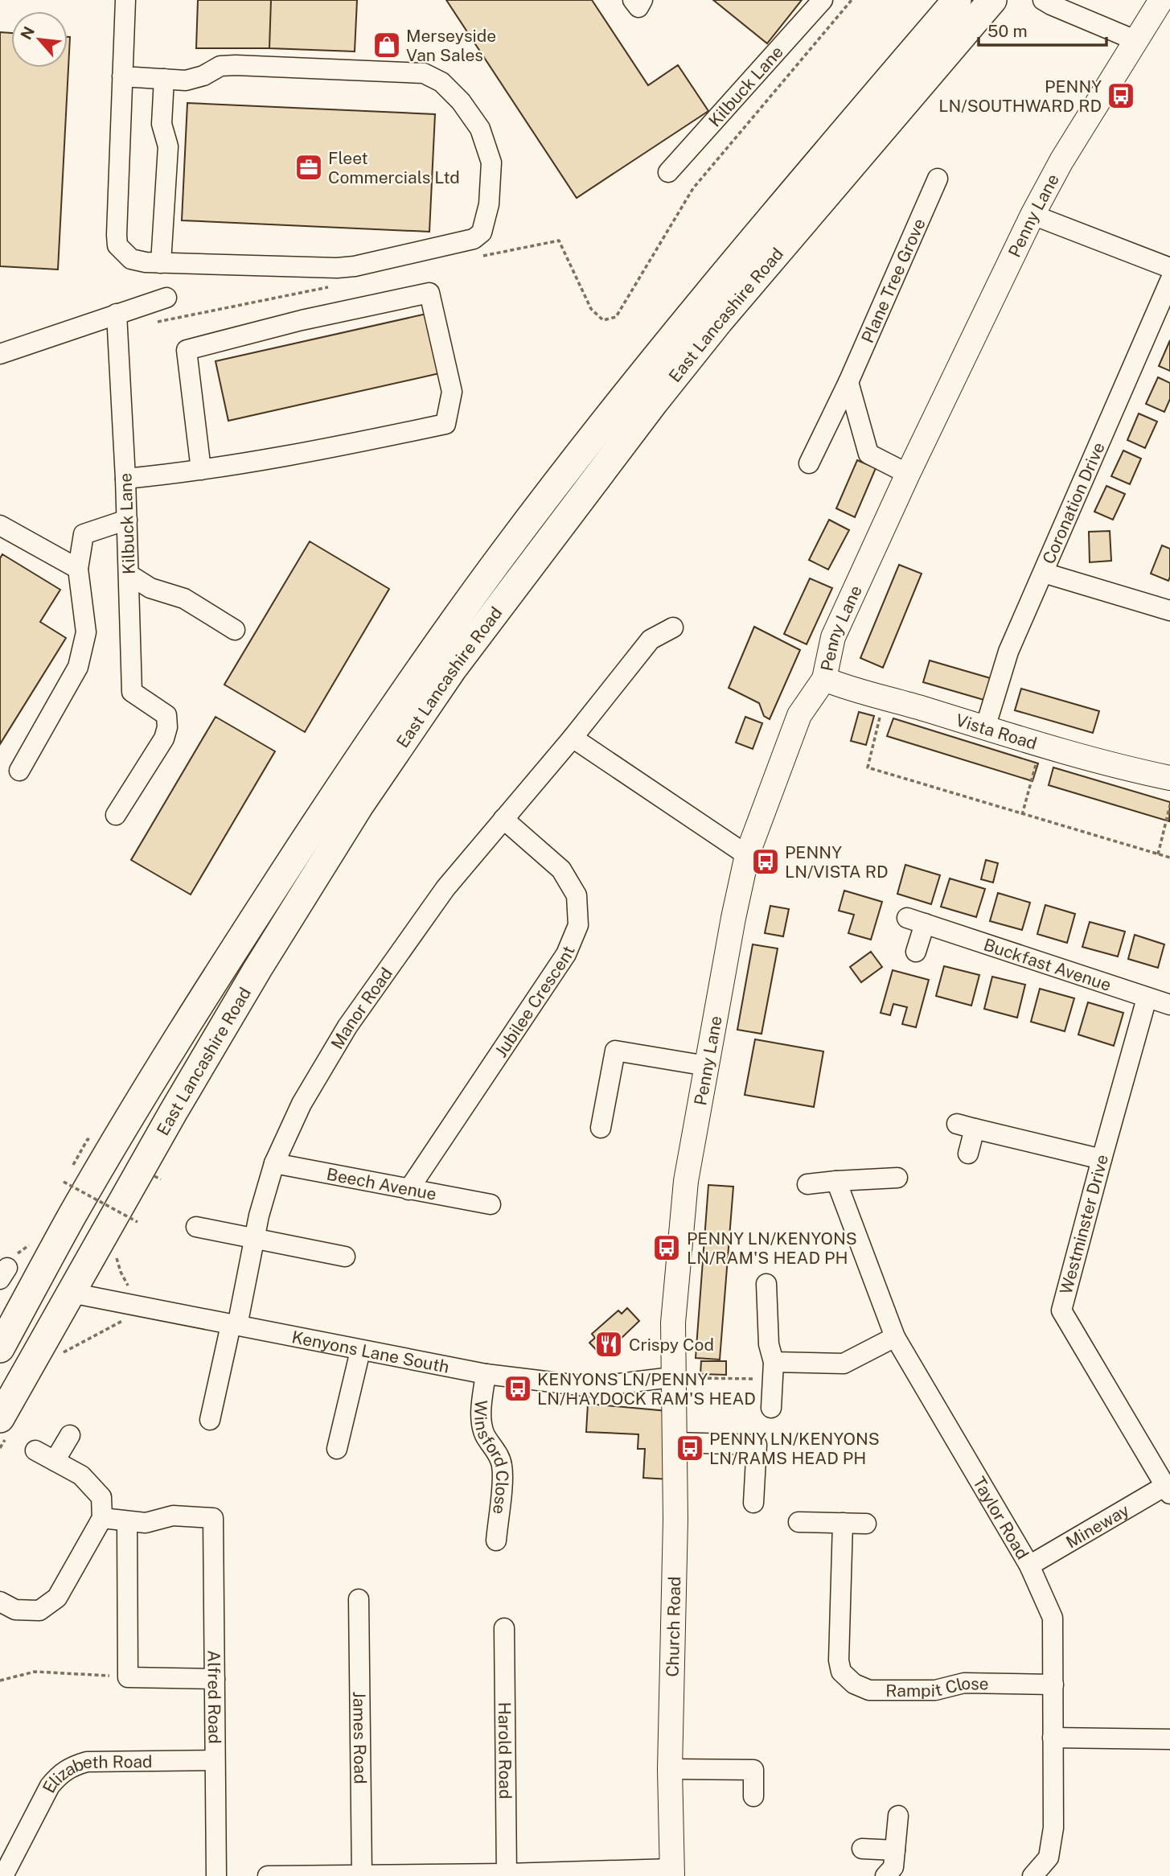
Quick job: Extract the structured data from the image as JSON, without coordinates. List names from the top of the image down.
{
  "streets": {
    "highway": ["East Lancashire Road"],
    "main road": ["Penny Lane", "Vista Road", "Church Road"],
    "street": [
      "Kilbuck Lane",
      "Plane Tree Grove",
      "Coronation Drive",
      "Buckfast Avenue",
      "Jubilee Crescent",
      "Manor Road",
      "Beech Avenue",
      "Westminster Drive",
      "Kenyons Lane South",
      "Winsford Close",
      "Taylor Road",
      "Mineway",
      "Rampit Close",
      "Alfred Road",
      "James Road",
      "Harold Road",
      "Elizabeth Road"
    ]
  },
  "crossings": [
    ["Penny Lane", "Vista Road"],
    ["Penny Lane", "Kenyons Lane South"],
    ["Penny Lane", "Church Road"],
    ["East Lancashire Road", "Kenyons Lane South"],
    ["Coronation Drive", "Vista Road"],
    ["Buckfast Avenue", "Westminster Drive"],
    ["Jubilee Crescent", "Manor Road"],
    ["Jubilee Crescent", "Beech Avenue"],
    ["Manor Road", "Beech Avenue"],
    ["Manor Road", "Kenyons Lane South"],
    ["Westminster Drive", "Mineway"],
    ["Kenyons Lane South", "Winsford Close"],
    ["Kenyons Lane South", "Church Road"],
    ["Taylor Road", "Mineway"],
    ["Taylor Road", "Rampit Close"],
    ["Alfred Road", "Elizabeth Road"]
  ],
  "places": {
    "shop": ["Merseyside Van Sales"],
    "bus stop": [
      "PENNY LN/SOUTHWARD RD",
      "PENNY LN/VISTA RD",
      "PENNY LN/KENYONS LN/RAM'S HEAD PH",
      "KENYONS LN/PENNY LN/HAYDOCK RAM'S HEAD",
      "PENNY LN/KENYONS LN/RAMS HEAD PH"
    ],
    "office": ["Fleet Commercials Ltd"],
    "restaurant": ["Crispy Cod"]
  },
  "scale_bar": "50 m",
  "north": "top left"
}
